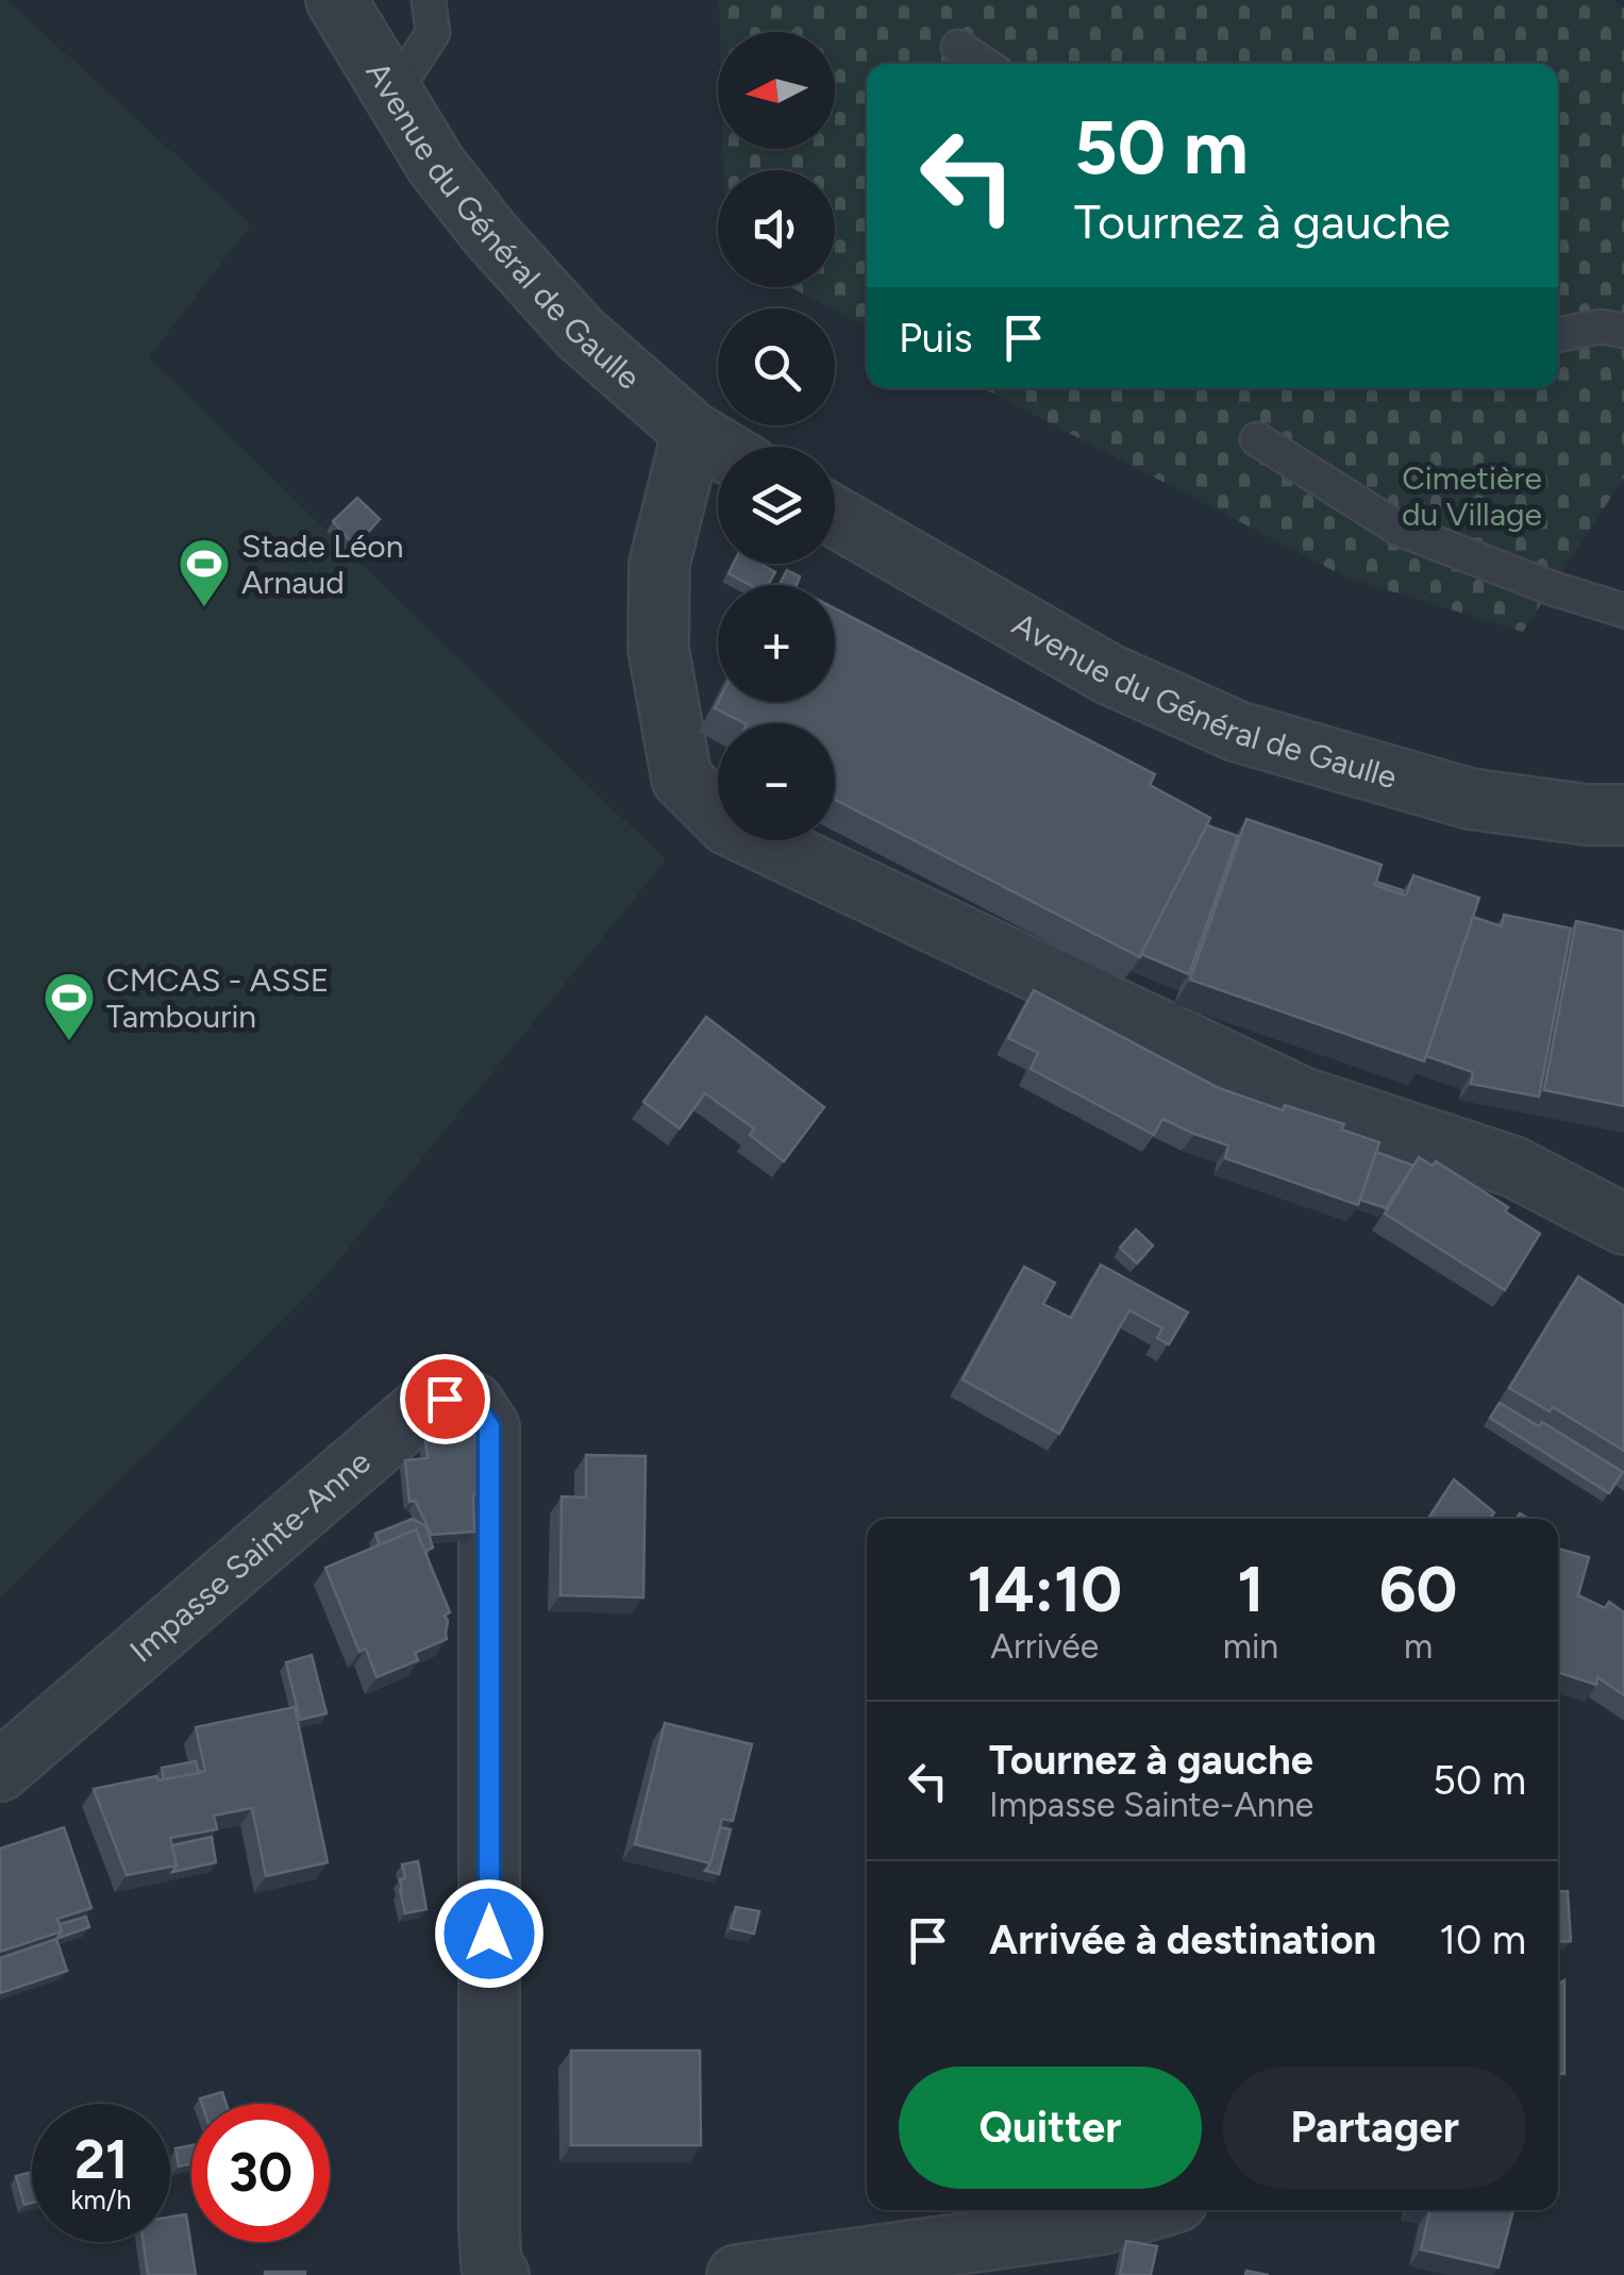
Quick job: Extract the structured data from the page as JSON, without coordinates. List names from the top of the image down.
{
  "streets": {
    "street": ["Avenue du Général de Gaulle", "Impasse Sainte-Anne"]
  },
  "parks": ["Cimetière du Village"],
  "places": {
    "sports": ["Stade Léon Arnaud", "CMCAS - ASSE Tambourin"]
  },
  "north": "left",
  "page": {
    "map_buttons": ["+", "−"],
    "turn": ["50 m", "Tournez à gauche"],
    "then": "Puis",
    "eta": [
      "14:10",
      "Arrivée",
      "1",
      "min",
      "60",
      "m"
    ],
    "list": [
      {
        "name": "Tournez à gauche",
        "note": "Impasse Sainte-Anne",
        "value": "50 m"
      },
      {
        "name": "Arrivée à destination",
        "value": "10 m"
      }
    ],
    "buttons": ["Quitter", "Partager"],
    "speed": "21 km/h",
    "limit": "30"
  }
}
